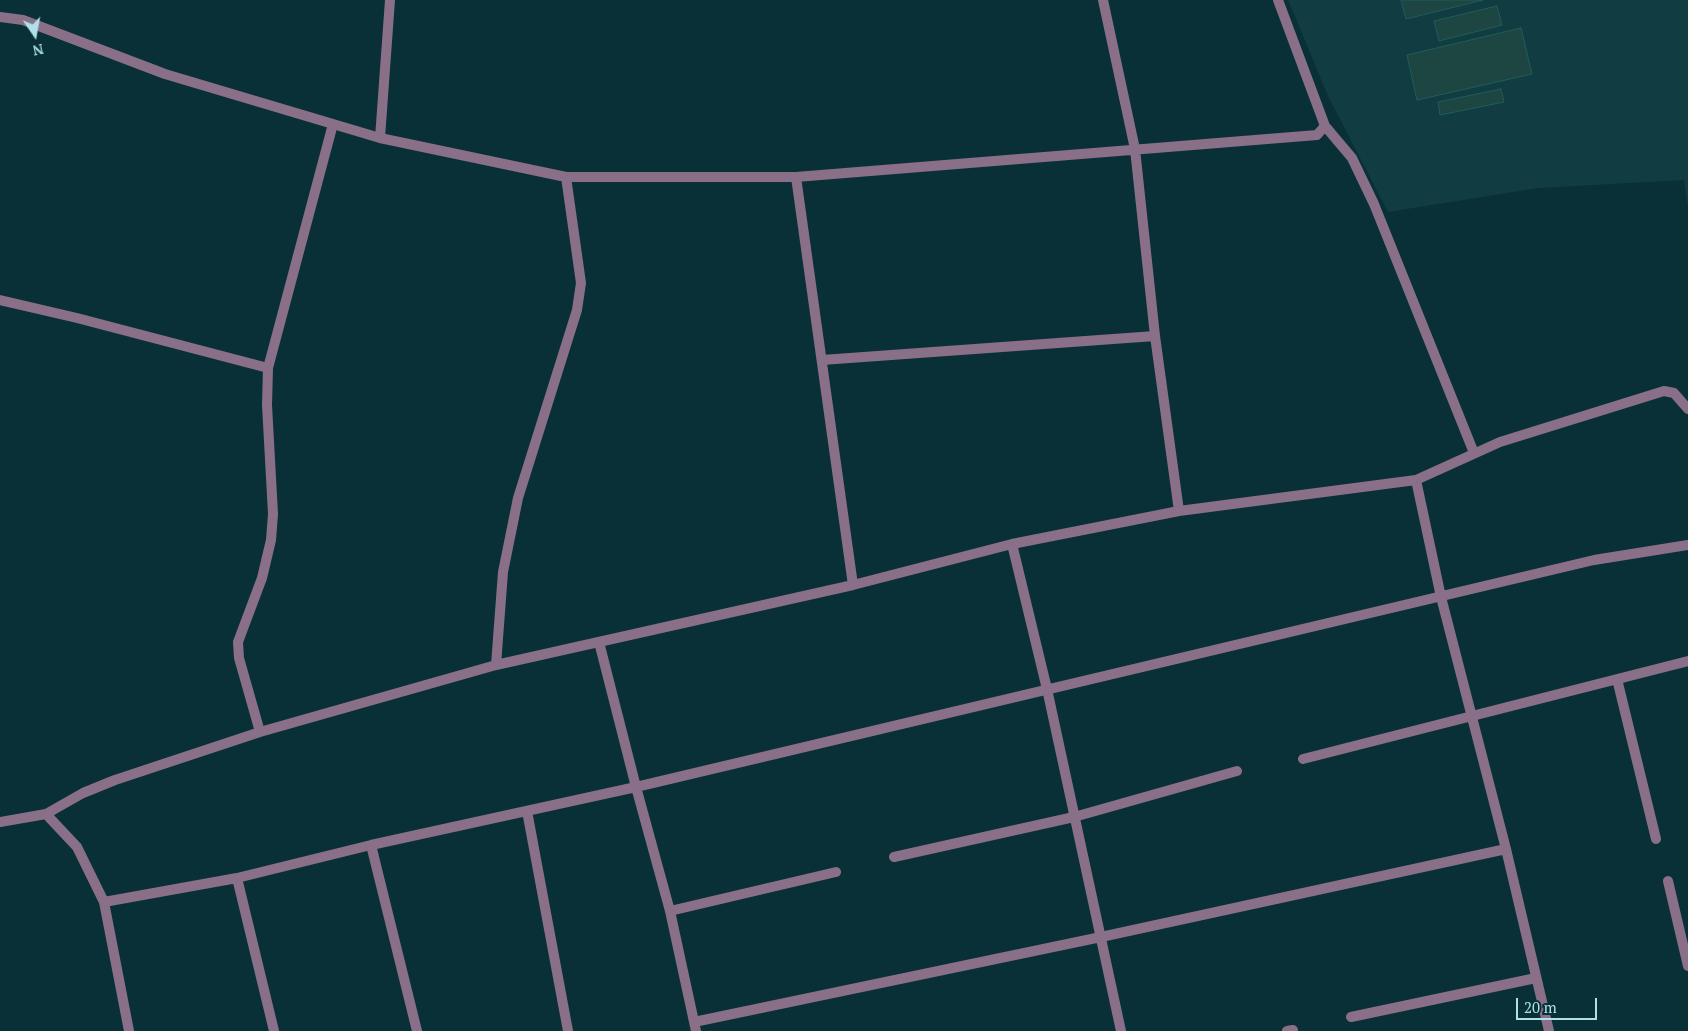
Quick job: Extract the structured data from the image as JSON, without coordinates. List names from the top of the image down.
{
  "scale_bar": "20 m",
  "north": "bottom"
}
